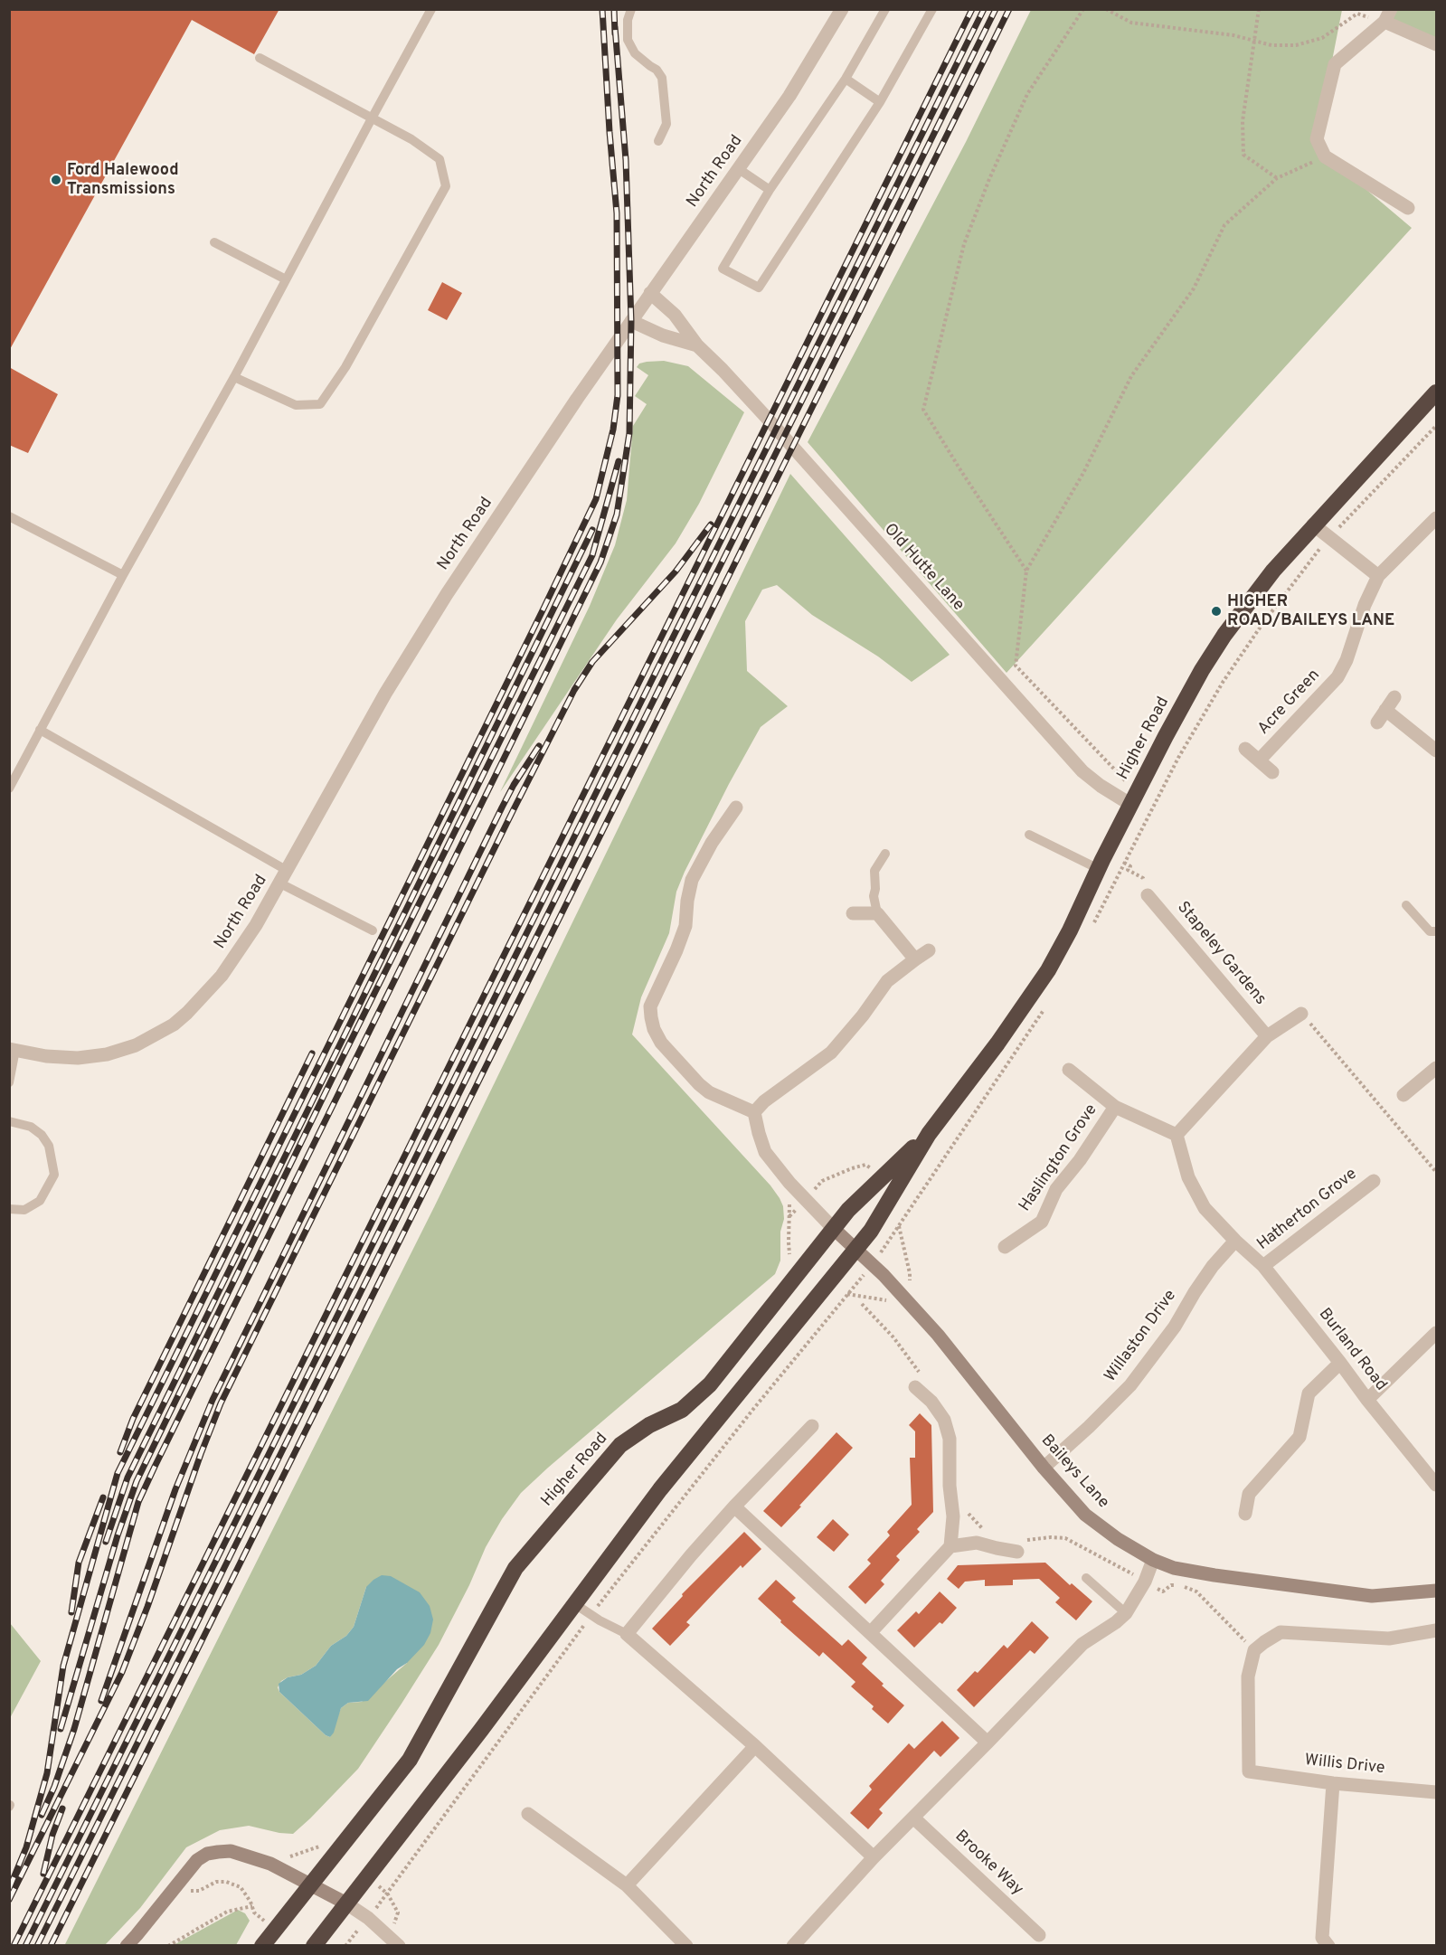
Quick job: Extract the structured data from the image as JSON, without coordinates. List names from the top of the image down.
{
  "streets": {
    "highway": ["Higher Road"],
    "street": [
      "North Road",
      "Old Hutte Lane",
      "Acre Green",
      "Stapeley Gardens",
      "Haslington Grove",
      "Hatherton Grove",
      "Willaston Drive",
      "Burland Road",
      "Baileys Lane",
      "Willis Drive",
      "Brooke Way"
    ]
  },
  "crossings": [
    ["North Road", "Old Hutte Lane"],
    ["Old Hutte Lane", "Higher Road"],
    ["Higher Road", "Baileys Lane"],
    ["Hatherton Grove", "Burland Road"],
    ["Willaston Drive", "Burland Road"],
    ["Willaston Drive", "Baileys Lane"]
  ],
  "places": ["Ford Halewood Transmissions", "HIGHER ROAD/BAILEYS LANE"]
}
